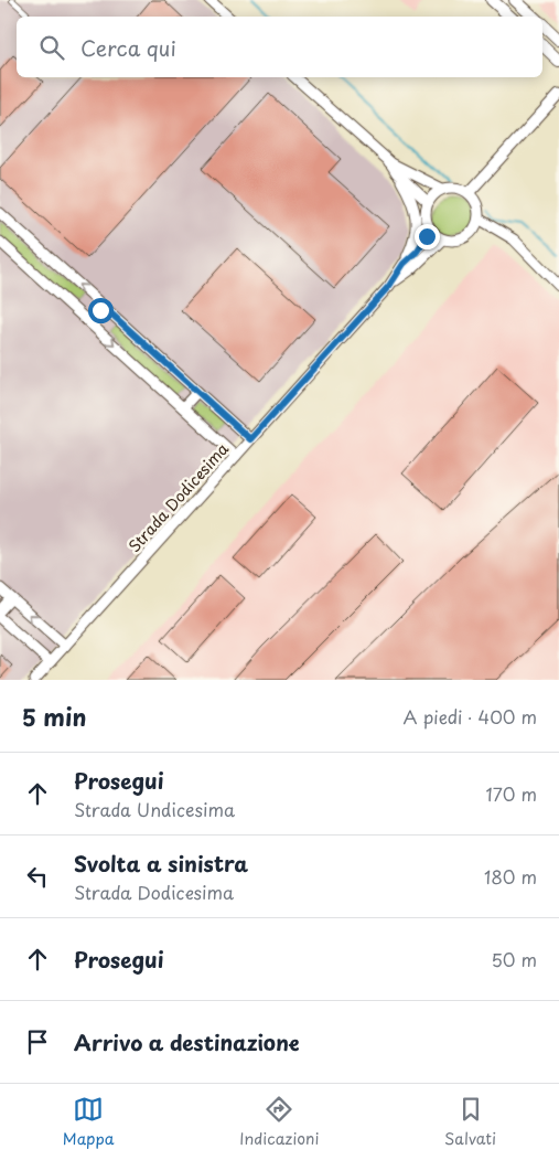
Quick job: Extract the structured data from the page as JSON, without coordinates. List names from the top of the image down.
{
  "streets": {
    "street": ["Strada Dodicesima"]
  },
  "page": {
    "search": "Cerca qui",
    "heading": ["5 min", "A piedi · 400 m"],
    "list": [
      ["Prosegui", "Strada Undicesima", "170 m"],
      ["Svolta a sinistra", "Strada Dodicesima", "180 m"],
      ["Prosegui", "50 m"],
      "Arrivo a destinazione"
    ],
    "nav": ["Mappa", "Indicazioni", "Salvati"]
  }
}
